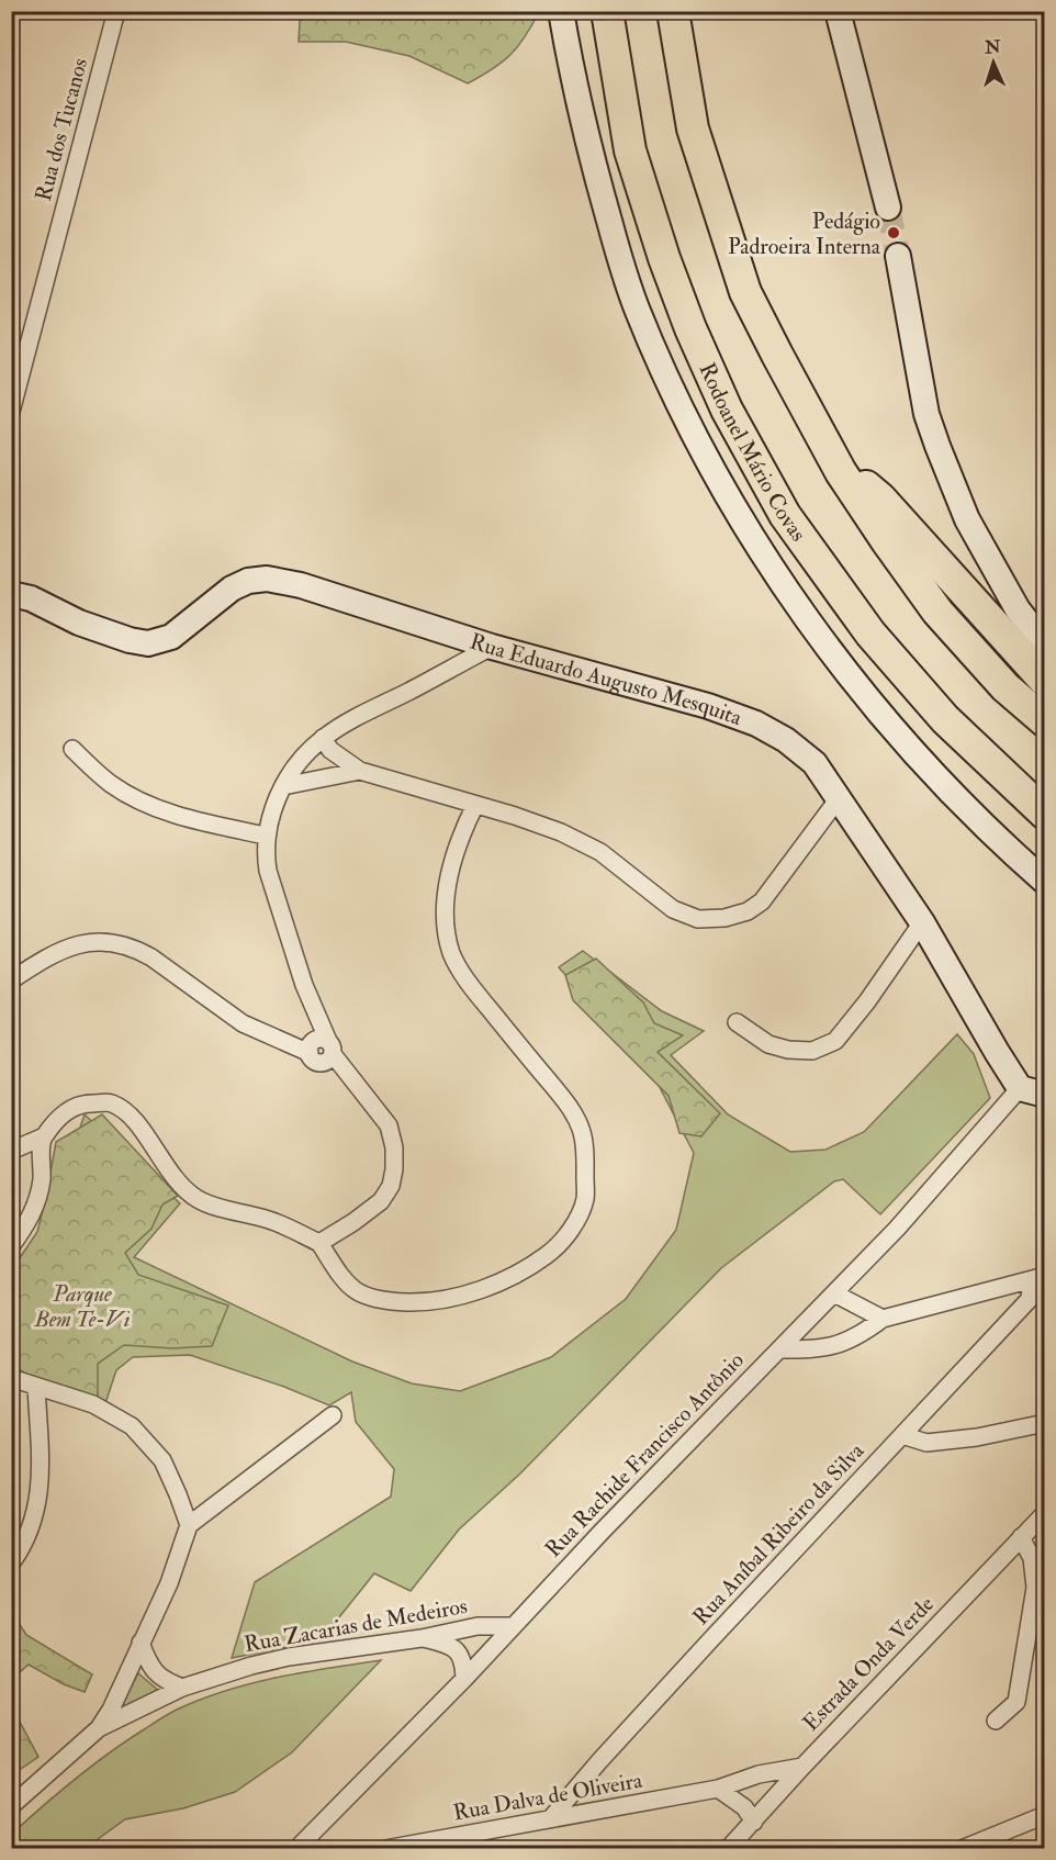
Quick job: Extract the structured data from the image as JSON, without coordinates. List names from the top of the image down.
{
  "streets": {
    "highway": ["Rodoanel Mário Covas"],
    "main road": ["Rua Eduardo Augusto Mesquita"],
    "street": [
      "Rua dos Tucanos",
      "Rua Rachide Francisco Antônio",
      "Rua Aníbal Ribeiro da Silva",
      "Rua Zacarias de Medeiros",
      "Estrada Onda Verde",
      "Rua Dalva de Oliveira"
    ]
  },
  "crossings": [
    ["Rua Eduardo Augusto Mesquita", "Rua Rachide Francisco Antônio"],
    ["Rua Rachide Francisco Antônio", "Rua Zacarias de Medeiros"],
    ["Rua Aníbal Ribeiro da Silva", "Rua Dalva de Oliveira"],
    ["Estrada Onda Verde", "Rua Dalva de Oliveira"]
  ],
  "parks": ["Parque Bem Te-Vi"],
  "places": ["Pedágio Padroeira Interna"],
  "north": "top"
}
